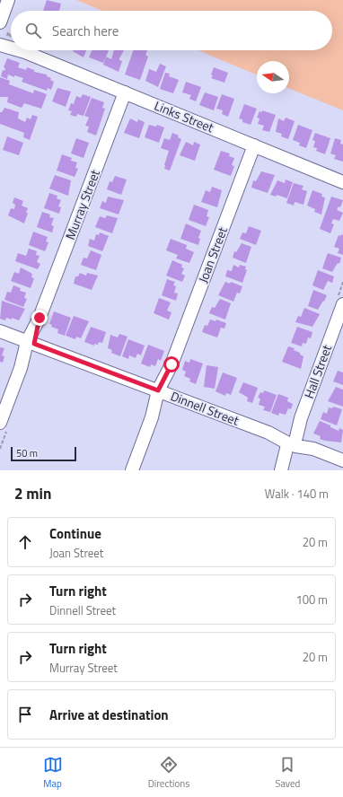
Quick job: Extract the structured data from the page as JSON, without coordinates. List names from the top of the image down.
{
  "streets": {
    "street": [
      "Links Street",
      "Murray Street",
      "Joan Street",
      "Hall Street",
      "Dinnell Street"
    ]
  },
  "crossings": [
    ["Links Street", "Murray Street"],
    ["Links Street", "Joan Street"],
    ["Murray Street", "Dinnell Street"],
    ["Joan Street", "Dinnell Street"],
    ["Hall Street", "Dinnell Street"]
  ],
  "scale_bar": "50 m",
  "north": "left",
  "page": {
    "search": "Search here",
    "scale": "50 m",
    "heading": ["2 min", "Walk · 140 m"],
    "list": [
      ["Continue", "Joan Street", "20 m"],
      ["Turn right", "Dinnell Street", "100 m"],
      ["Turn right", "Murray Street", "20 m"],
      "Arrive at destination"
    ],
    "nav": ["Map", "Directions", "Saved"]
  }
}
